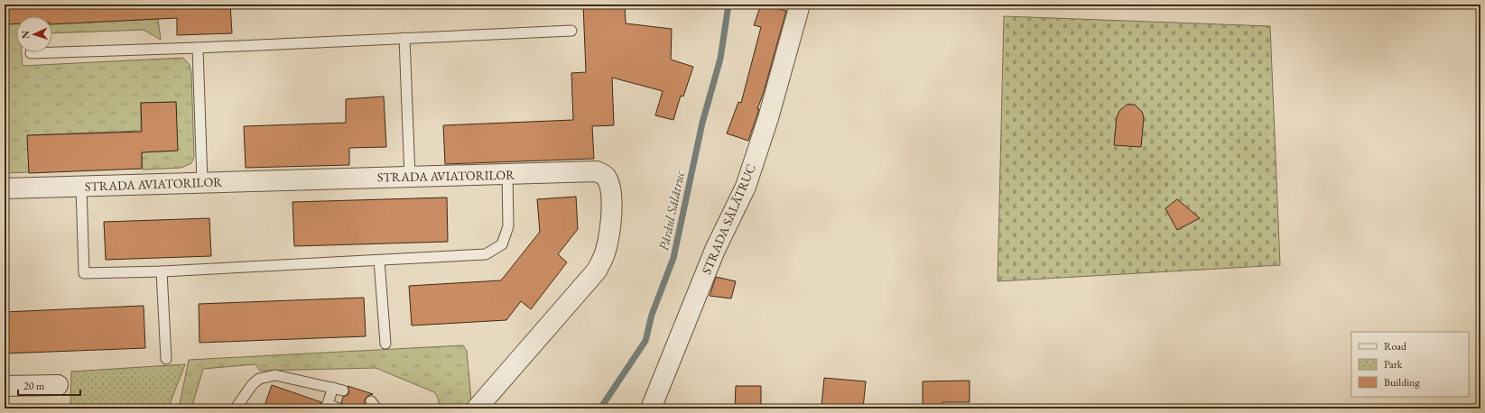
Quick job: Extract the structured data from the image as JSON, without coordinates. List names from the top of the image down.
{
  "streets": {
    "street": ["STRADA AVIATORILOR", "STRADA SĂLĂTRUC"]
  },
  "water": ["Pârâul Sălătruc"],
  "legend": ["Road", "Park", "Building"],
  "scale_bar": "20 m",
  "north": "left"
}
